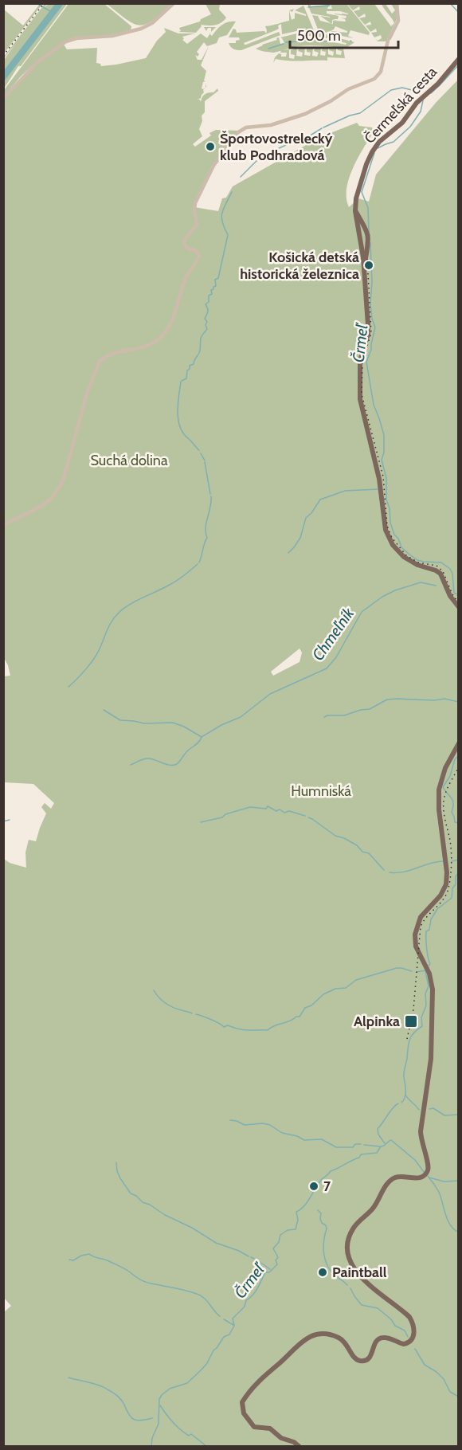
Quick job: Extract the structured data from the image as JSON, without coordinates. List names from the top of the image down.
{
  "streets": {
    "main road": ["Čermeľská cesta"]
  },
  "water": ["Črmeľ", "Chmeľník"],
  "parks": ["Suchá dolina", "Humniská"],
  "places": {
    "other": [
      "Športovostrelecký klub Podhradová",
      "Košická detská historická železnica",
      "7",
      "Paintball"
    ],
    "transit": ["Alpinka"]
  },
  "scale_bar": "500 m"
}
